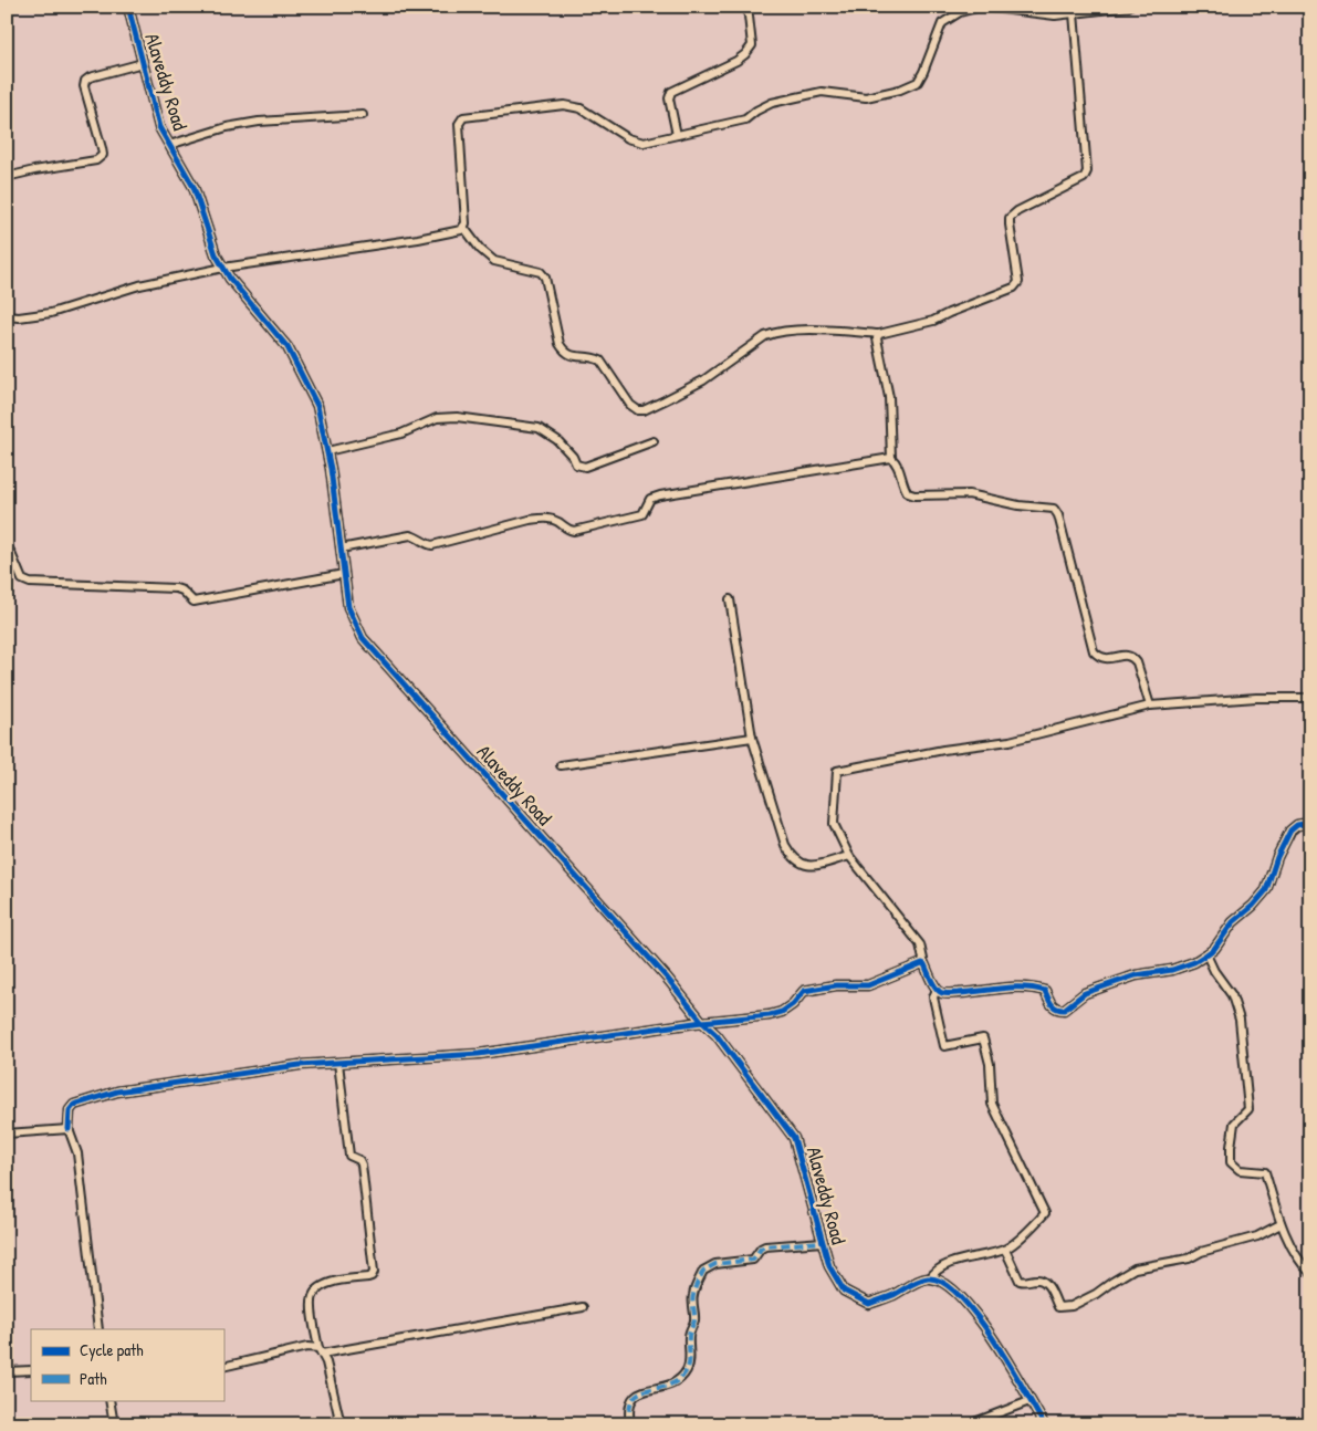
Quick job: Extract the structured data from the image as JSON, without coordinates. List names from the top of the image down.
{
  "streets": {
    "street": ["Alaveddy Road"]
  },
  "legend": ["Cycle path", "Path"]
}
